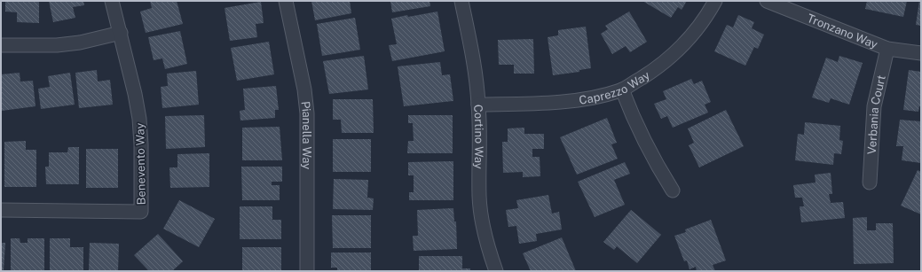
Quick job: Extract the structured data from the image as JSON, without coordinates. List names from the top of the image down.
{
  "streets": {
    "street": [
      "Tronzano Way",
      "Caprezzo Way",
      "Verbania Court",
      "Pianella Way",
      "Cortino Way",
      "Benevento Way"
    ]
  },
  "crossings": [
    ["Tronzano Way", "Verbania Court"],
    ["Caprezzo Way", "Cortino Way"]
  ]
}
